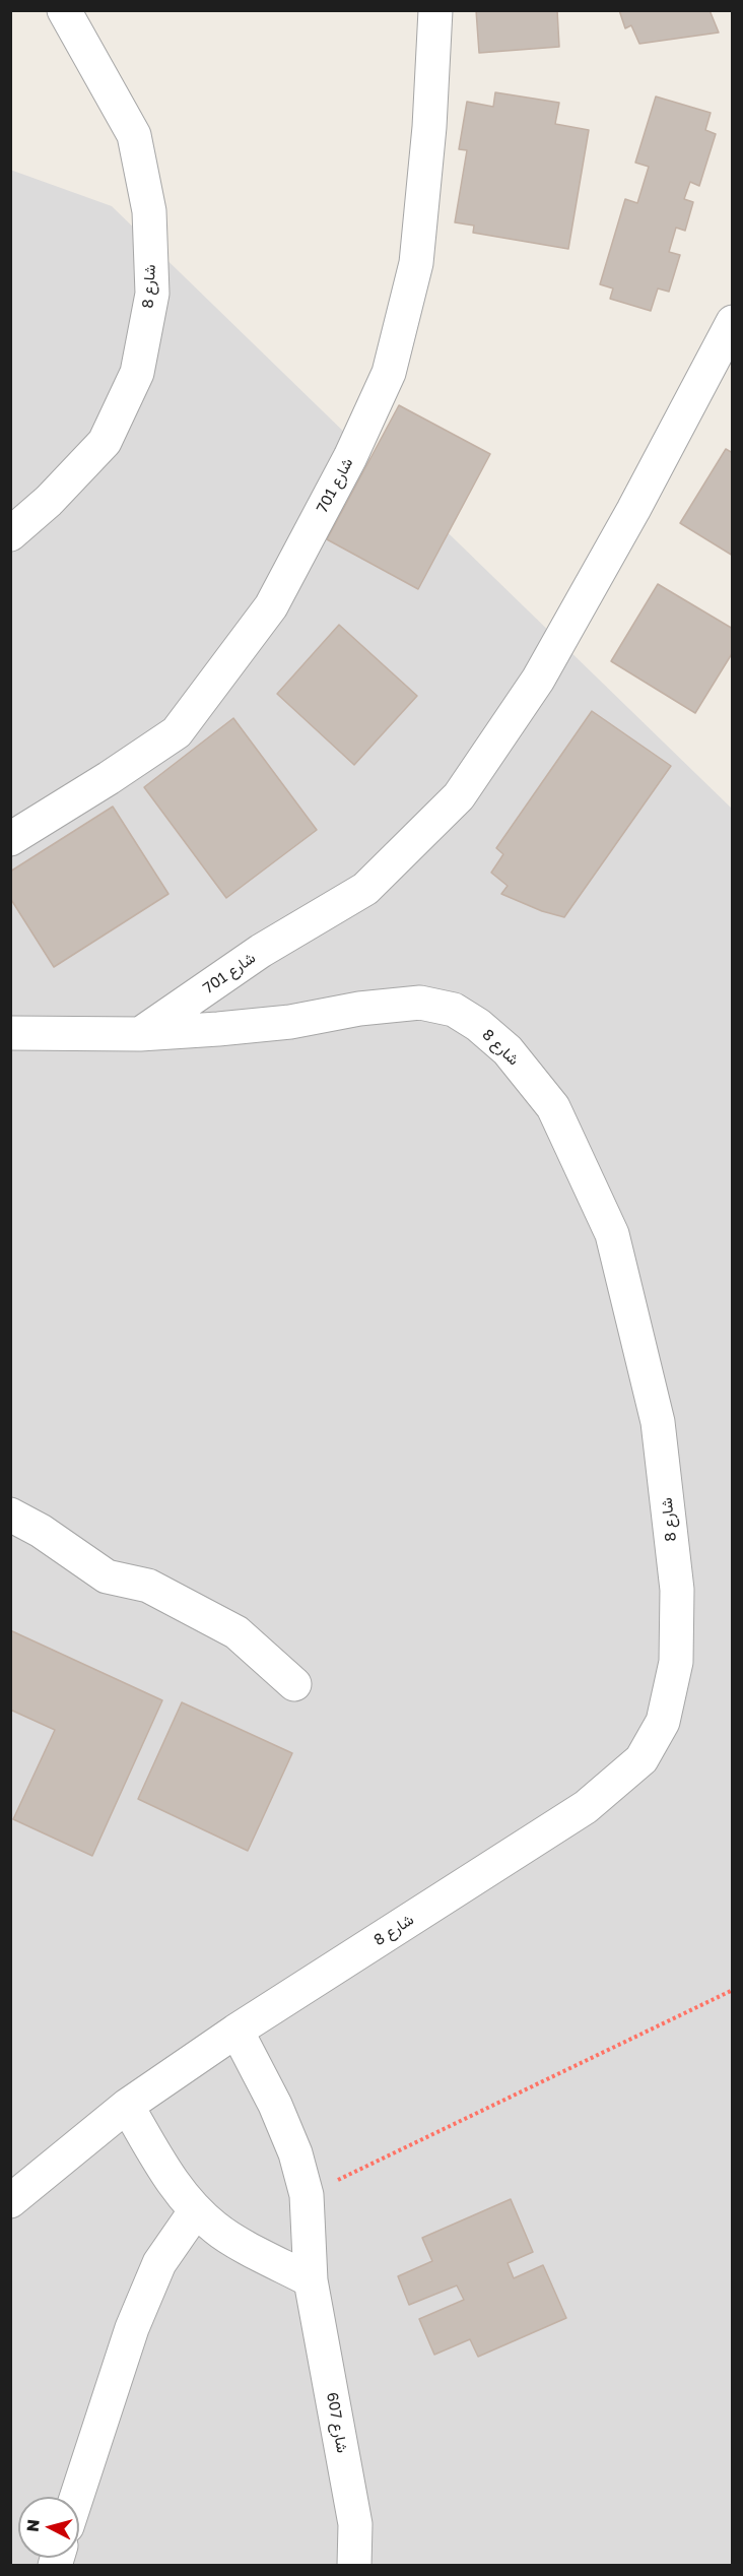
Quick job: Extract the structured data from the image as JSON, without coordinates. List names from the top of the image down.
{
  "streets": {
    "street": ["شارع 8", "شارع 701", "شارع 607"]
  },
  "crossings": [
    ["شارع 8", "شارع 701"],
    ["شارع 8", "شارع 607"]
  ],
  "north": "left"
}
